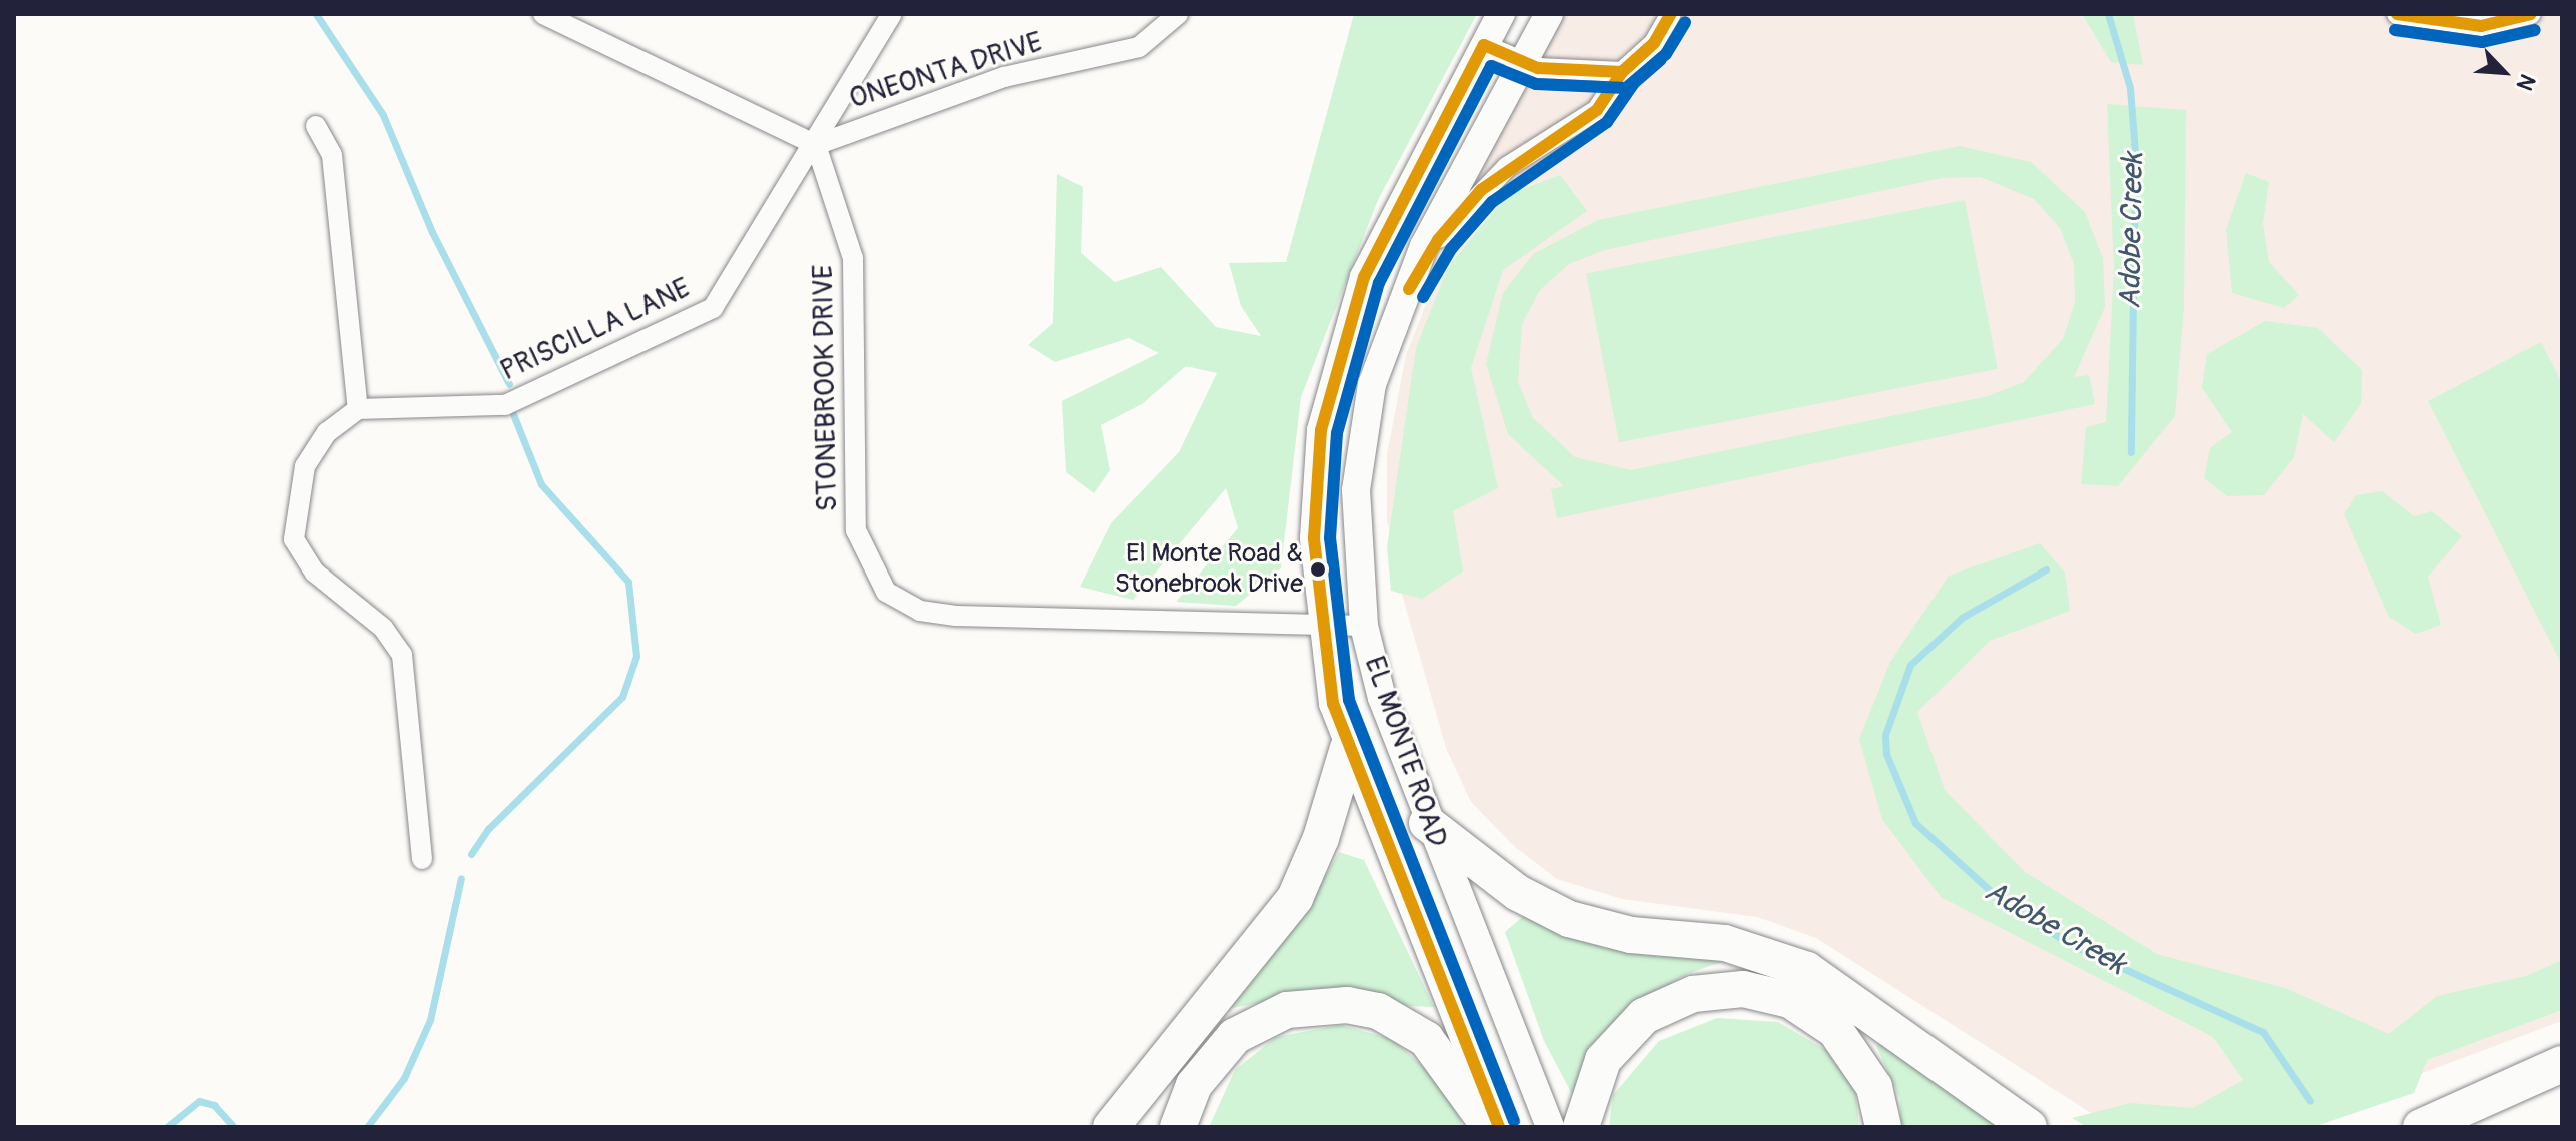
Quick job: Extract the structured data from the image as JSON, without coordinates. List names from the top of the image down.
{
  "streets": {
    "street": [
      "ONEONTA DRIVE",
      "PRISCILLA LANE",
      "STONEBROOK DRIVE",
      "EL MONTE ROAD"
    ]
  },
  "crossings": [
    ["ONEONTA DRIVE", "PRISCILLA LANE"],
    ["ONEONTA DRIVE", "STONEBROOK DRIVE"],
    ["PRISCILLA LANE", "STONEBROOK DRIVE"],
    ["STONEBROOK DRIVE", "EL MONTE ROAD"]
  ],
  "water": ["Adobe Creek"],
  "places": ["El Monte Road & Stonebrook Drive"],
  "north": "bottom right"
}
